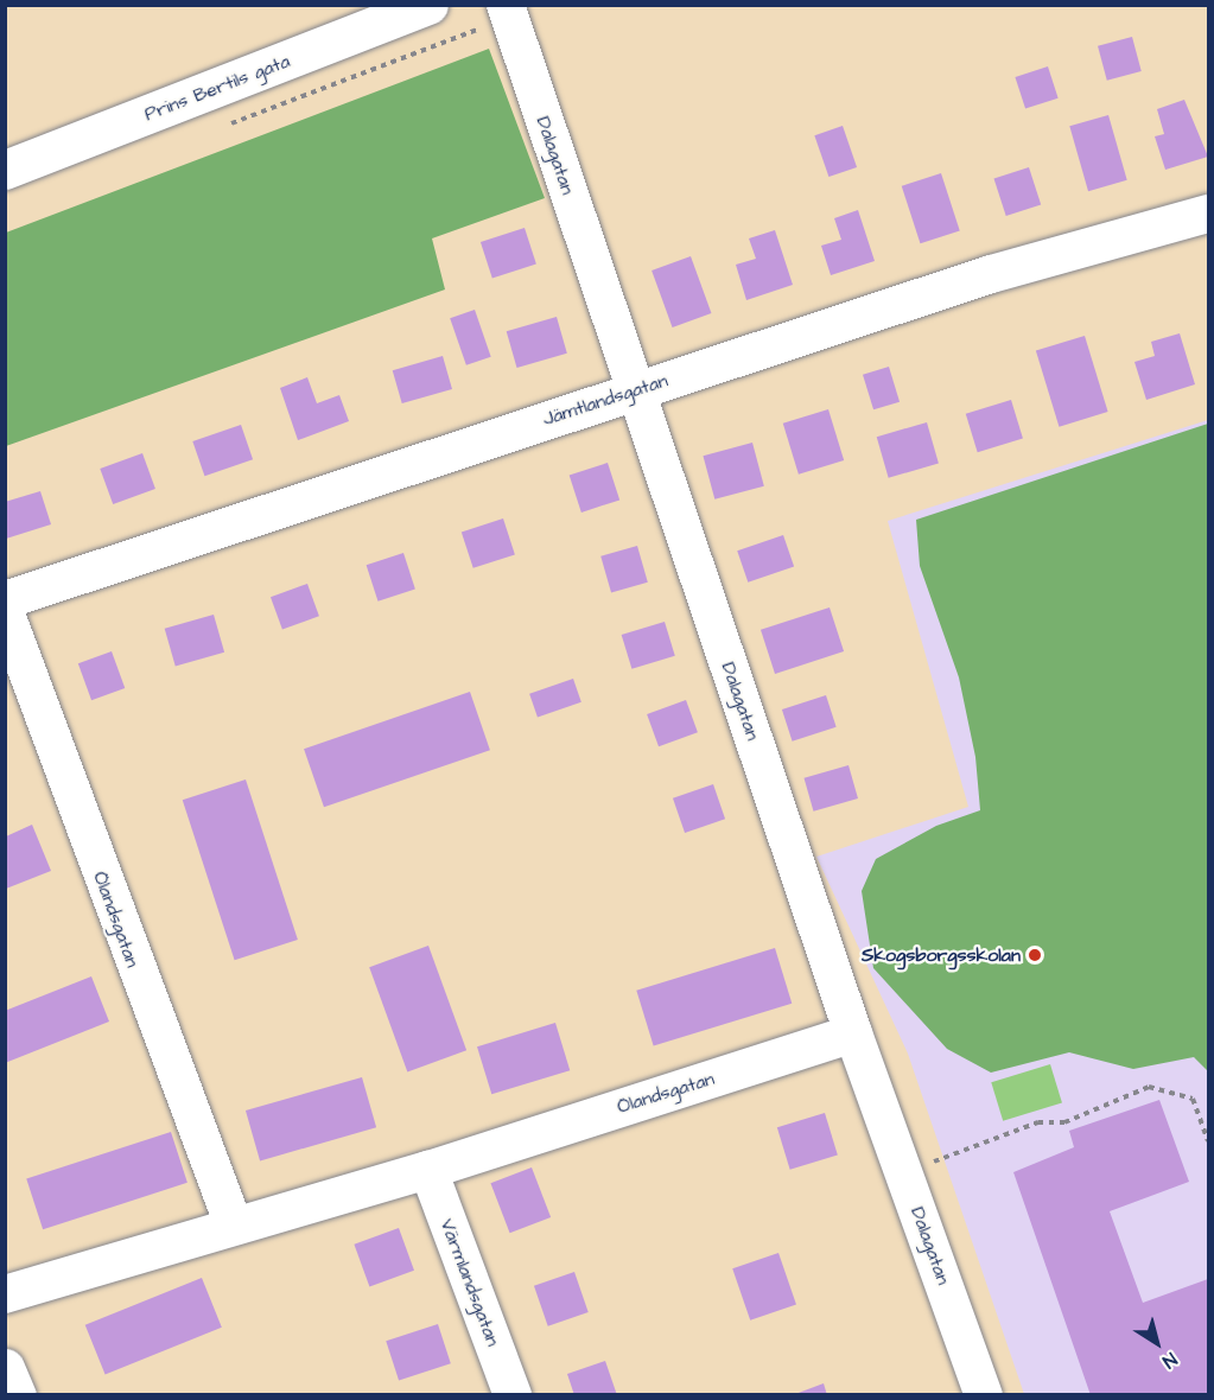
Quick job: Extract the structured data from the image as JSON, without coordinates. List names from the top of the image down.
{
  "streets": {
    "street": [
      "Prins Bertils gata",
      "Dalagatan",
      "Jämtlandsgatan",
      "Ölandsgatan",
      "Värmlandsgatan"
    ]
  },
  "crossings": [
    ["Dalagatan", "Jämtlandsgatan"],
    ["Dalagatan", "Ölandsgatan"],
    ["Ölandsgatan", "Värmlandsgatan"]
  ],
  "places": ["Skogsborgsskolan"],
  "north": "bottom right"
}
